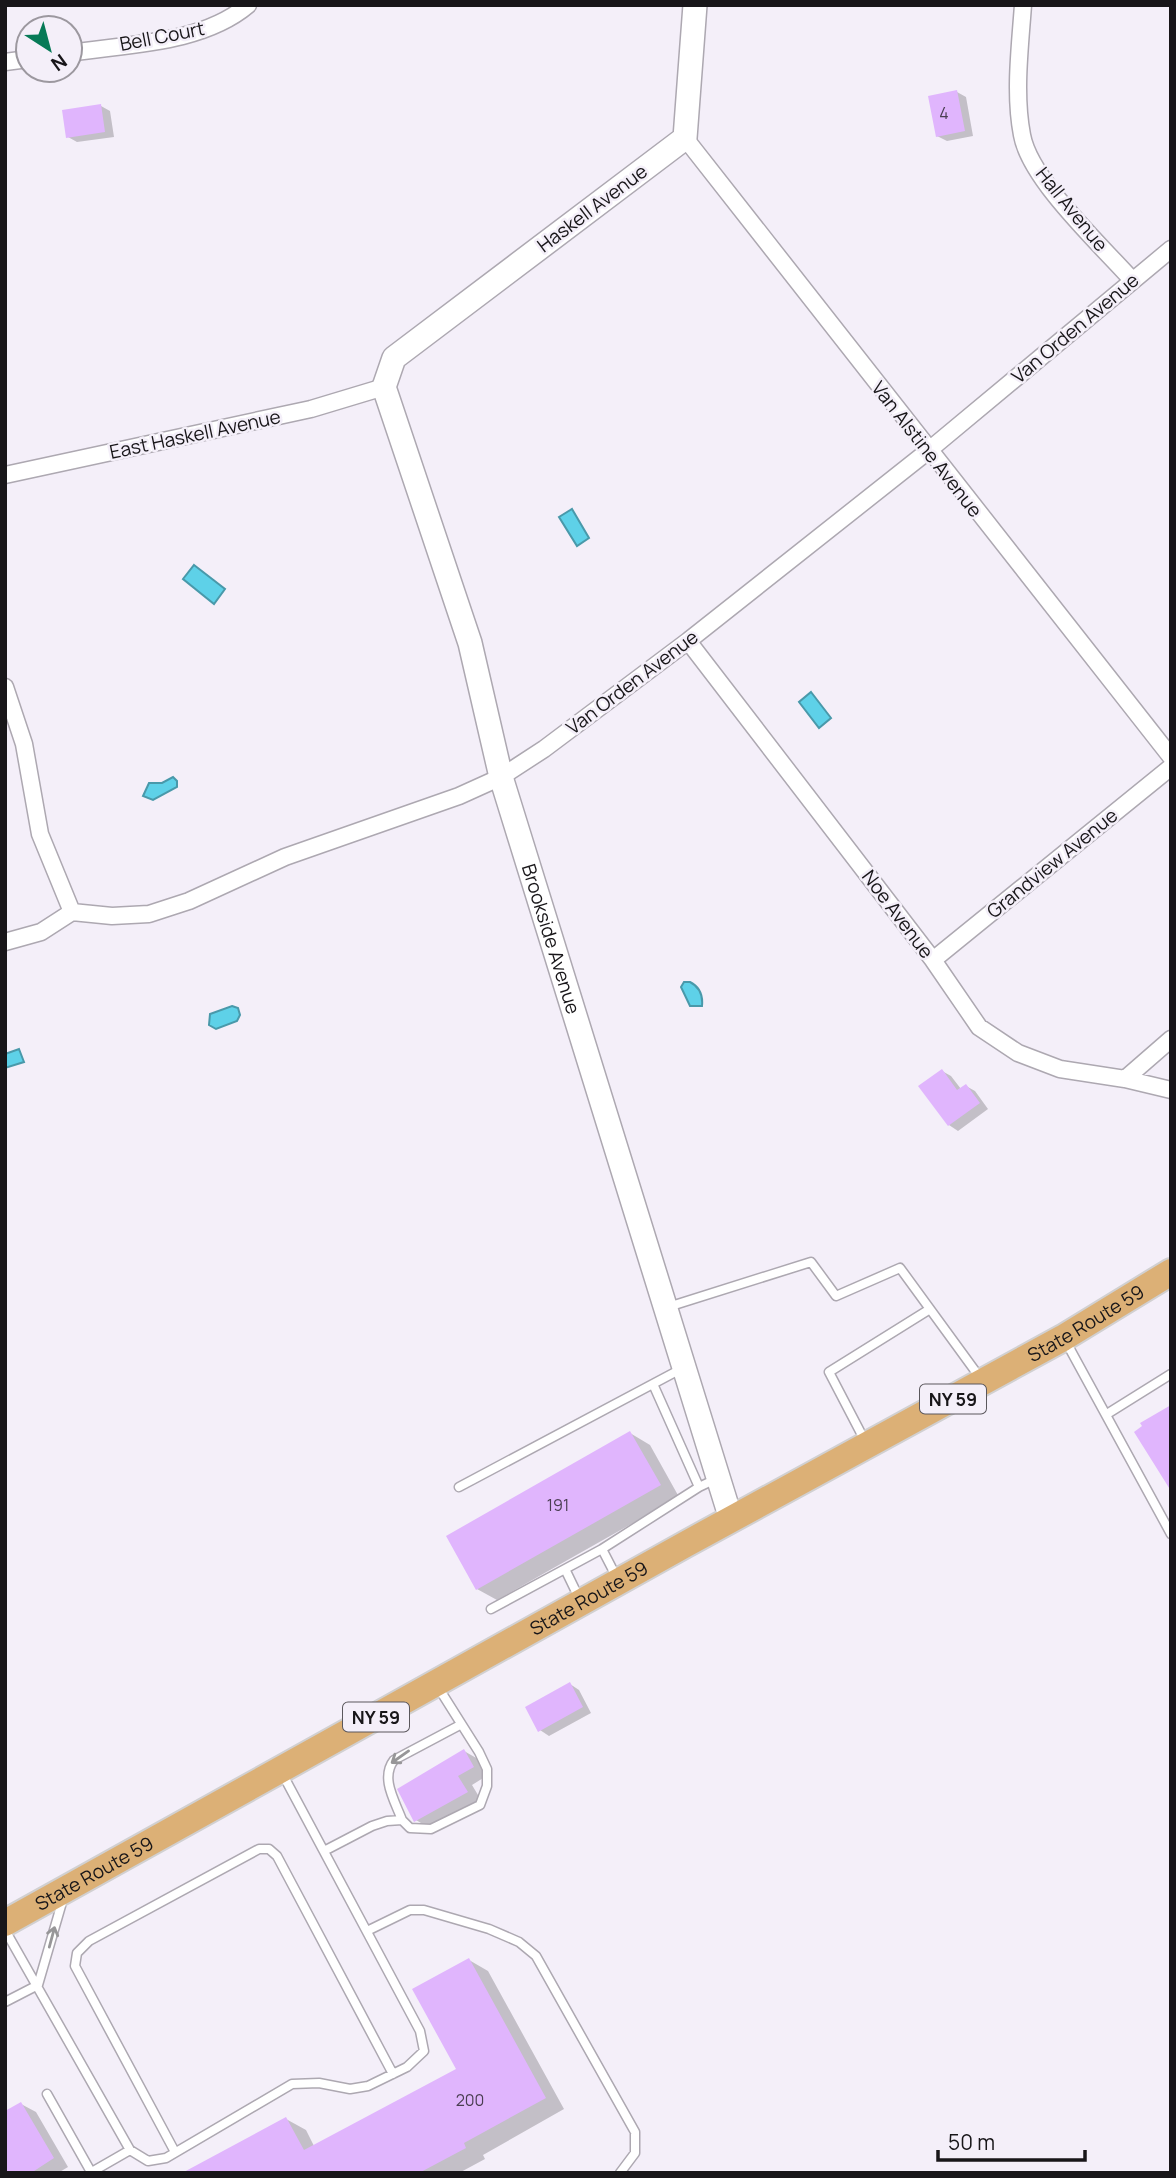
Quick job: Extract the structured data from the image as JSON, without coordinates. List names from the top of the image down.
{
  "streets": {
    "main road": ["State Route 59", "NY 59"],
    "street": [
      "Bell Court",
      "Haskell Avenue",
      "Hall Avenue",
      "Van Orden Avenue",
      "East Haskell Avenue",
      "Van Alstine Avenue",
      "Grandview Avenue",
      "Noe Avenue",
      "Brookside Avenue"
    ]
  },
  "crossings": [
    ["Haskell Avenue", "East Haskell Avenue"],
    ["Haskell Avenue", "Van Alstine Avenue"],
    ["Haskell Avenue", "Brookside Avenue"],
    ["Hall Avenue", "Van Orden Avenue"],
    ["Van Orden Avenue", "Van Alstine Avenue"],
    ["Van Orden Avenue", "Noe Avenue"],
    ["Van Orden Avenue", "Brookside Avenue"],
    ["East Haskell Avenue", "Brookside Avenue"],
    ["Grandview Avenue", "Noe Avenue"],
    ["Brookside Avenue", "State Route 59"]
  ],
  "house_numbers": ["4", "191", "200"],
  "scale_bar": "50 m",
  "north": "bottom right"
}
